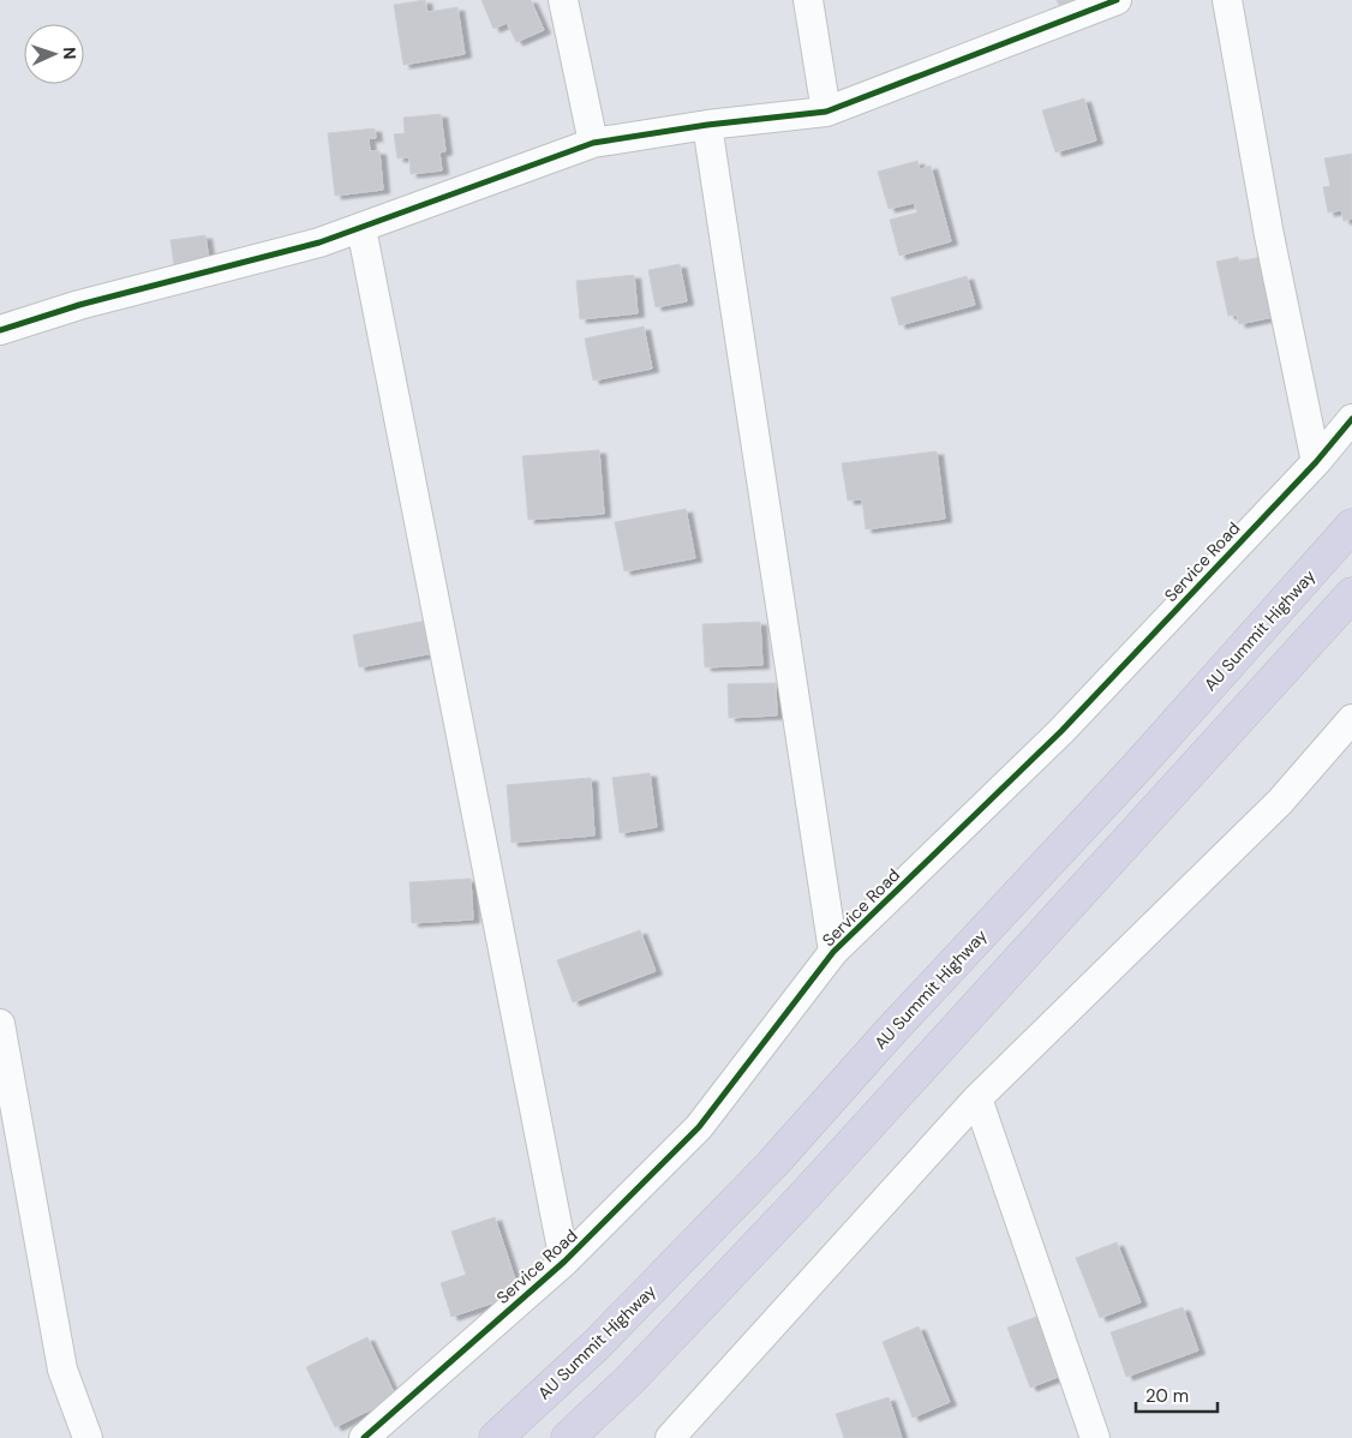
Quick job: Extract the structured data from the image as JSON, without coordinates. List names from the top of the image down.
{
  "streets": {
    "main road": ["AU Summit Highway"],
    "street": ["Service Road"]
  },
  "scale_bar": "20 m",
  "north": "right"
}
